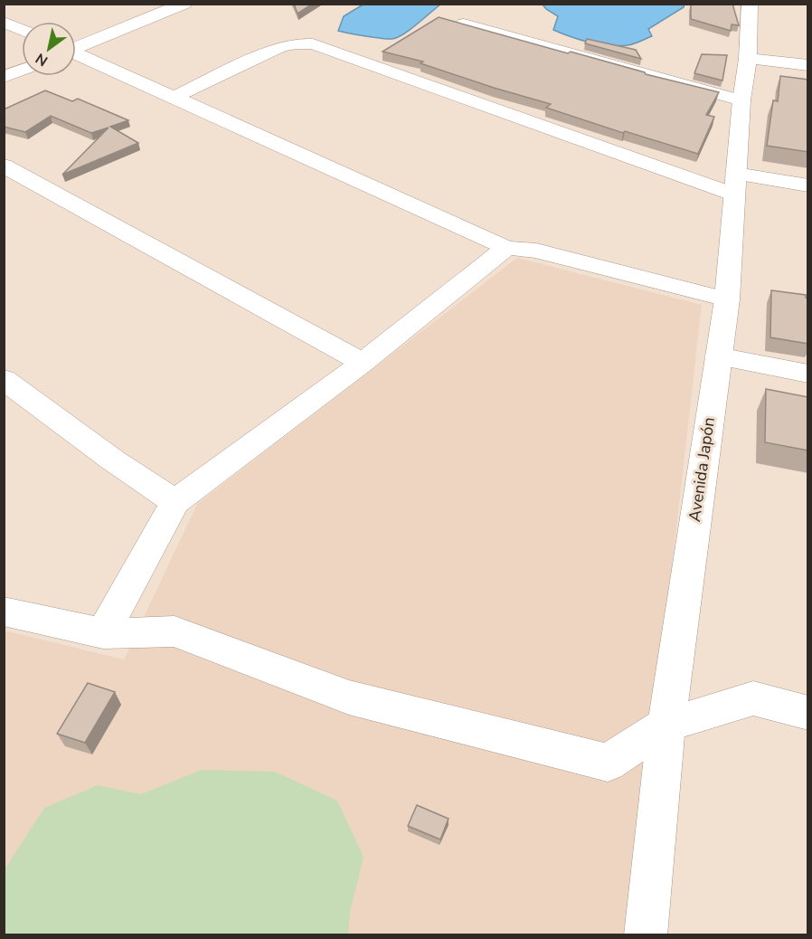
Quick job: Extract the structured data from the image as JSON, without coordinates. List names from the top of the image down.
{
  "streets": {
    "street": ["Avenida Japón"]
  },
  "north": "bottom left"
}
